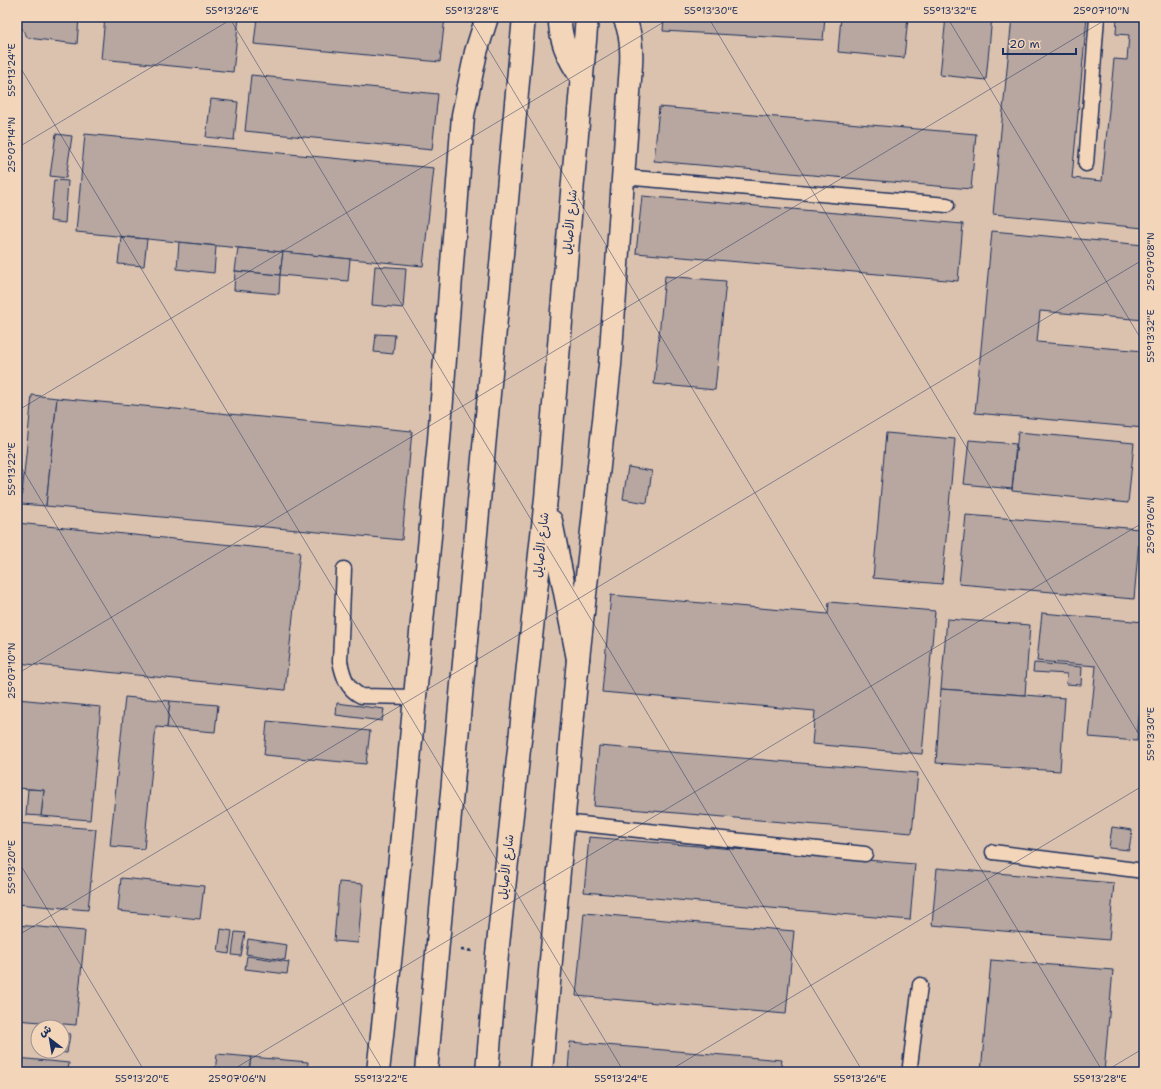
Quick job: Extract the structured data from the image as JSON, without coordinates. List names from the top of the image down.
{
  "streets": {
    "main road": ["شارع الأصايل"]
  },
  "scale_bar": "20 m",
  "north": "top left",
  "coordinates": [
    "55°13'26\"E",
    "55°13'28\"E",
    "55°13'30\"E",
    "55°13'32\"E",
    "25°07'10\"N",
    "55°13'24\"E",
    "25°07'14\"N",
    "25°07'08\"N",
    "55°13'22\"E",
    "25°07'06\"N",
    "55°13'20\"E"
  ]
}
